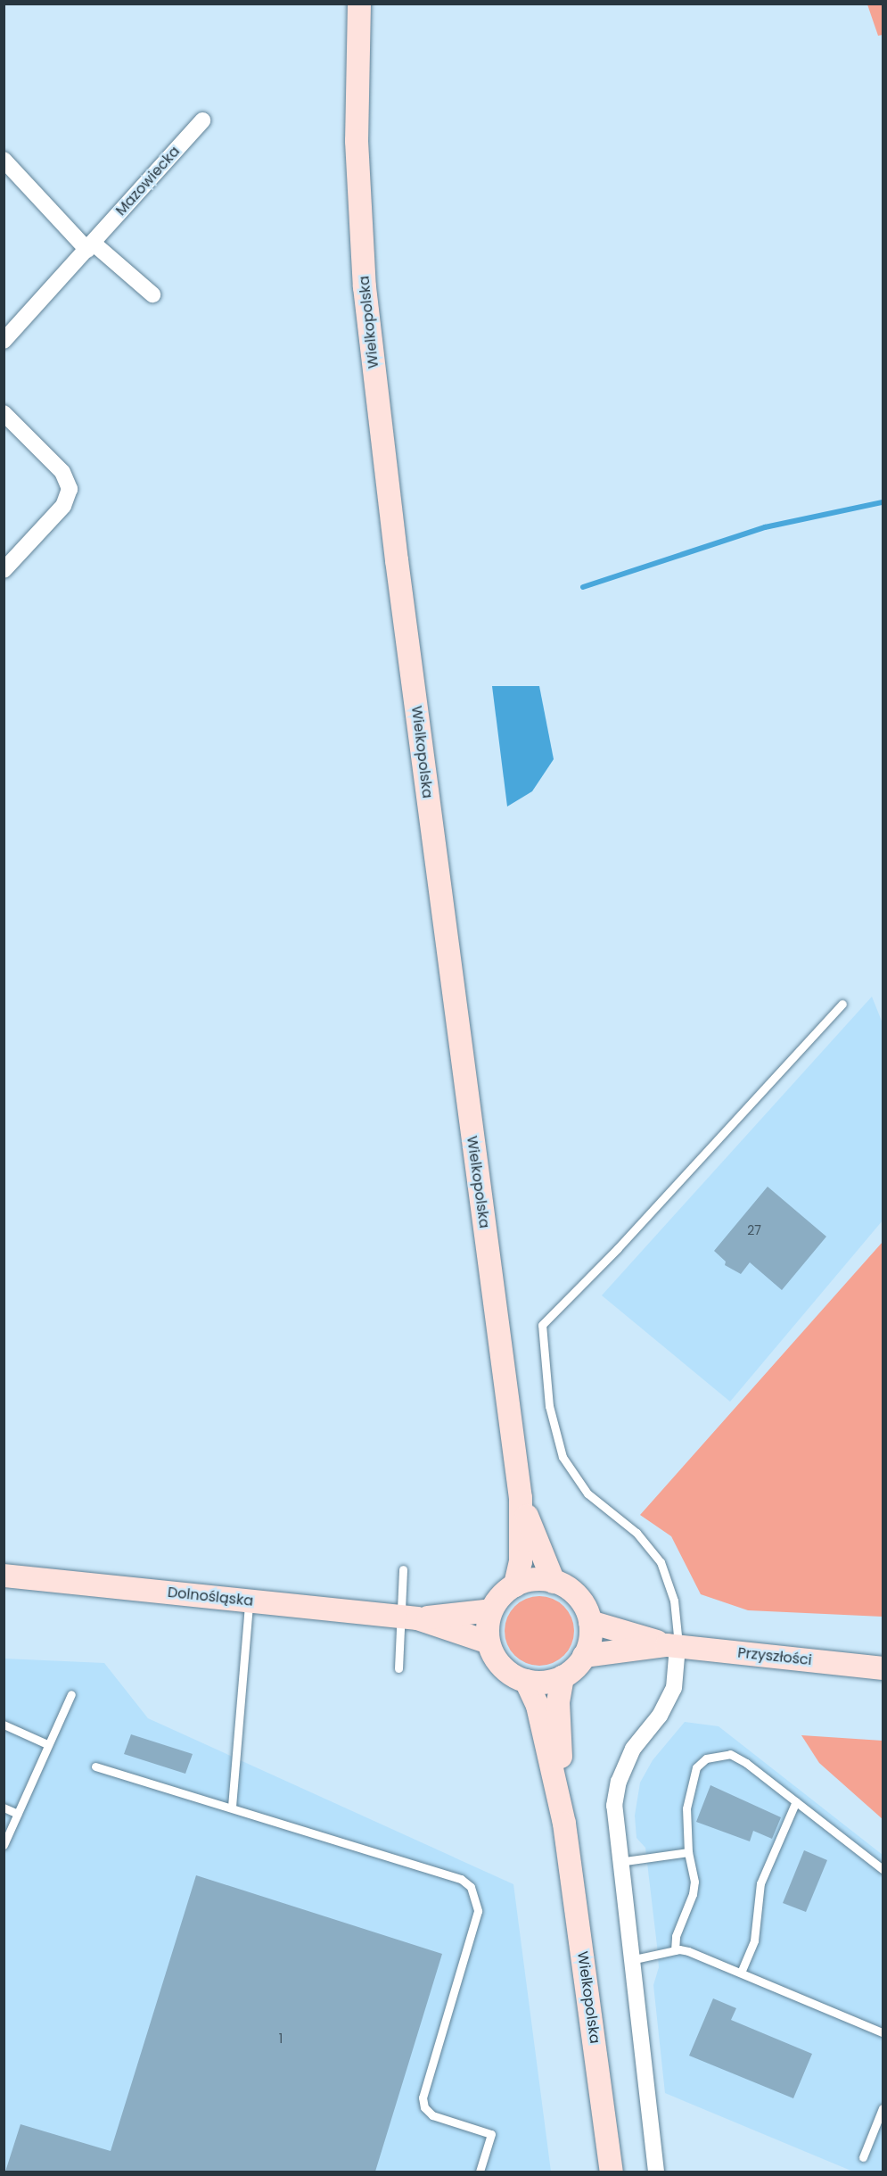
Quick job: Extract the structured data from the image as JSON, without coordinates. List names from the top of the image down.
{
  "streets": {
    "main road": ["Wielkopolska", "Dolnośląska", "Przyszłości"],
    "street": ["Mazowiecka"]
  },
  "crossings": [
    ["Wielkopolska", "Dolnośląska"],
    ["Wielkopolska", "Przyszłości"],
    ["Dolnośląska", "Przyszłości"]
  ],
  "house_numbers": ["27", "1"]
}
